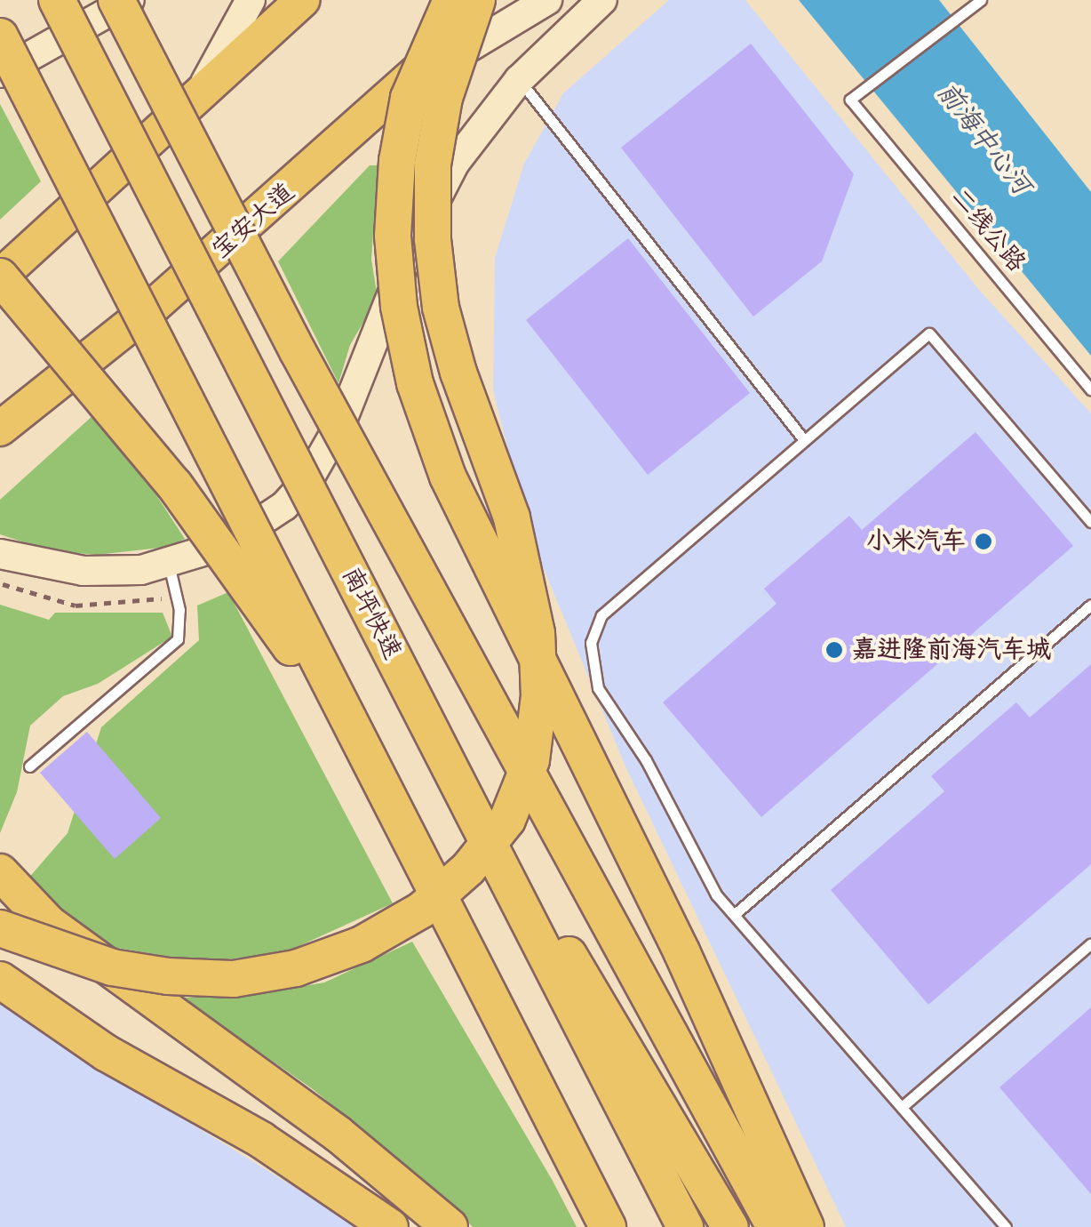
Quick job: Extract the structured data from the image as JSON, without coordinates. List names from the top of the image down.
{
  "streets": {
    "highway": ["南坪快速"],
    "main road": ["宝安大道"],
    "lane": ["二线公路"]
  },
  "water": ["前海中心河"],
  "places": ["小米汽车", "嘉进隆前海汽车城"]
}
